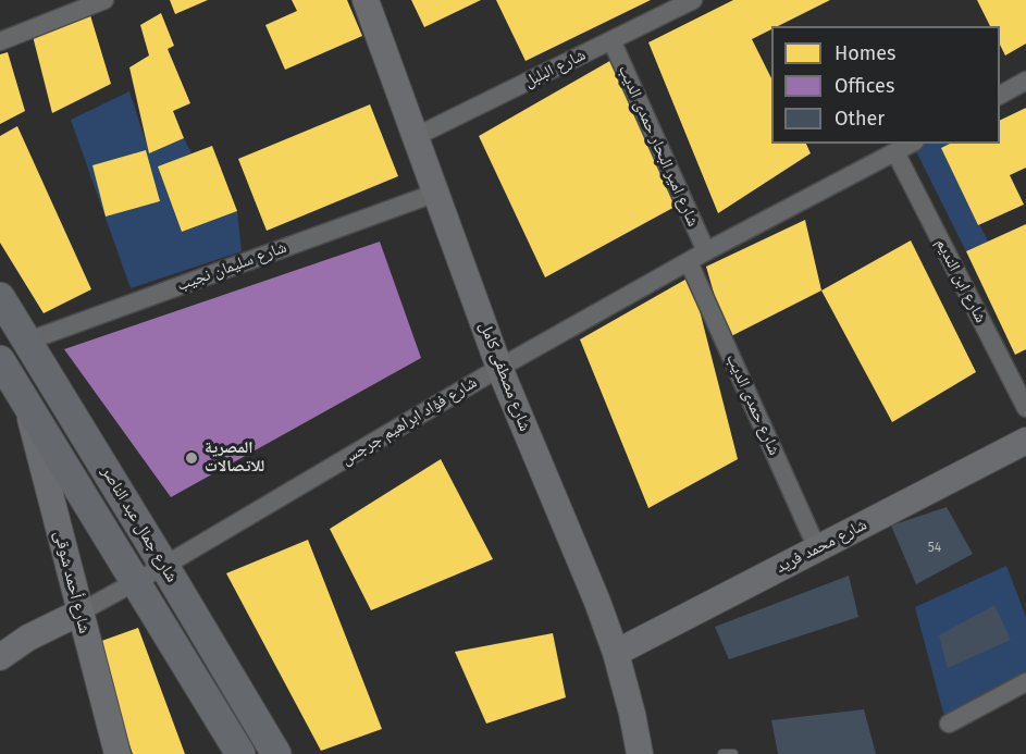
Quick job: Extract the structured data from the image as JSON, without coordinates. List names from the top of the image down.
{
  "streets": {
    "main road": ["شارع جمال عبد الناصر"],
    "street": [
      "شارع البلبل",
      "شارع امير البحار حمدى الديب",
      "شارع سليمان نجيب",
      "شارع ابن النديم",
      "شارع مصطفى كامل",
      "شارع حمدى الديب",
      "شارع فؤاد ابراهيم جرجس",
      "شارع محمد فريد",
      "شارع أحمد شوقى"
    ]
  },
  "crossings": [
    ["شارع البلبل", "شارع امير البحار حمدى الديب"],
    ["شارع البلبل", "شارع مصطفى كامل"],
    ["شارع امير البحار حمدى الديب", "شارع فؤاد ابراهيم جرجس"],
    ["شارع سليمان نجيب", "شارع مصطفى كامل"],
    ["شارع سليمان نجيب", "شارع جمال عبد الناصر"],
    ["شارع ابن النديم", "شارع فؤاد ابراهيم جرجس"],
    ["شارع مصطفى كامل", "شارع فؤاد ابراهيم جرجس"],
    ["شارع مصطفى كامل", "شارع محمد فريد"],
    ["شارع حمدى الديب", "شارع فؤاد ابراهيم جرجس"],
    ["شارع حمدى الديب", "شارع محمد فريد"],
    ["شارع فؤاد ابراهيم جرجس", "شارع جمال عبد الناصر"],
    ["شارع فؤاد ابراهيم جرجس", "شارع أحمد شوقى"],
    ["شارع جمال عبد الناصر", "شارع أحمد شوقى"]
  ],
  "places": ["المصرية للاتصالات"],
  "house_numbers": ["54"],
  "legend": ["Homes", "Offices", "Other"]
}
